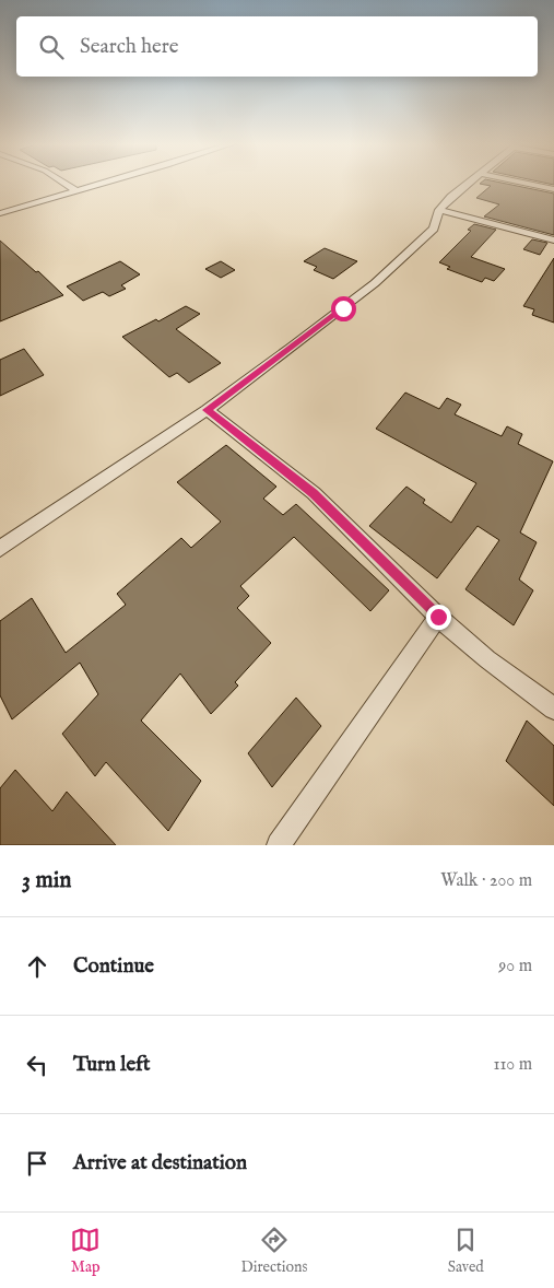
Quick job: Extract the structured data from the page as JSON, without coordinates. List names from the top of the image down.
{
  "page": {
    "search": "Search here",
    "heading": ["3 min", "Walk · 200 m"],
    "list": [
      ["Continue", "90 m"],
      ["Turn left", "110 m"],
      "Arrive at destination"
    ],
    "nav": ["Map", "Directions", "Saved"]
  }
}
